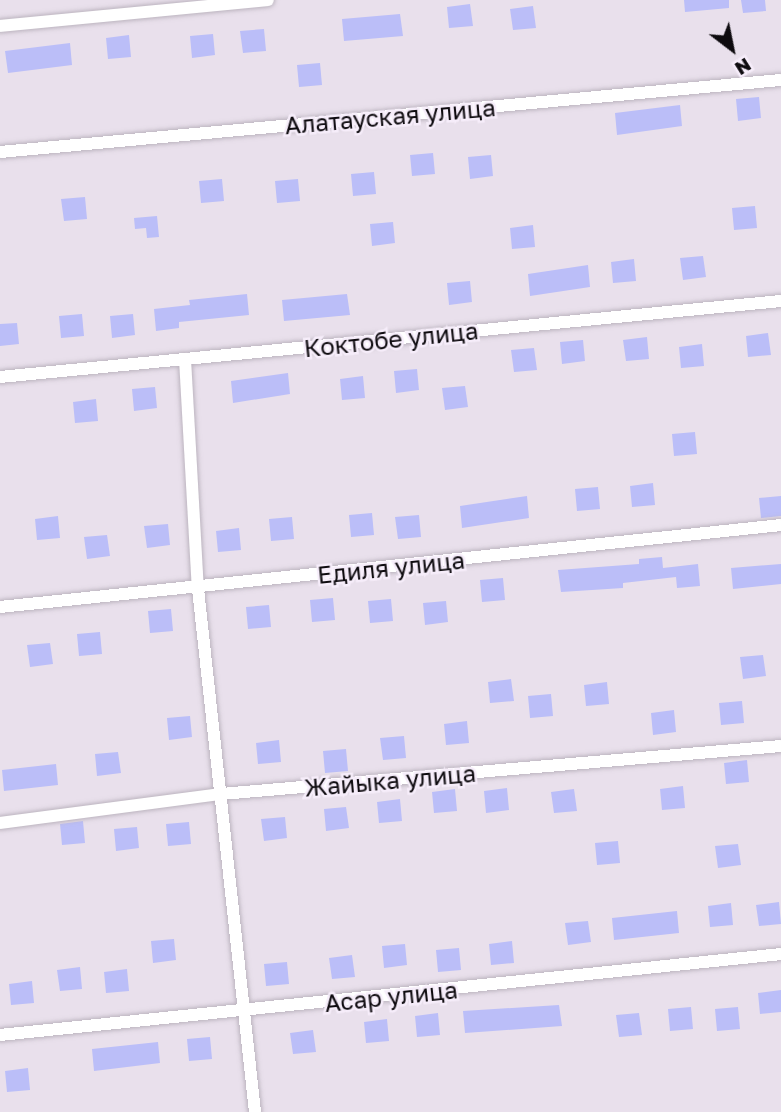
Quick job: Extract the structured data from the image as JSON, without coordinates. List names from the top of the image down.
{
  "streets": {
    "street": [
      "Алатауская улица",
      "Коктобе улица",
      "Едиля улица",
      "Жайыка улица",
      "Асар улица"
    ]
  },
  "north": "bottom right"
}
